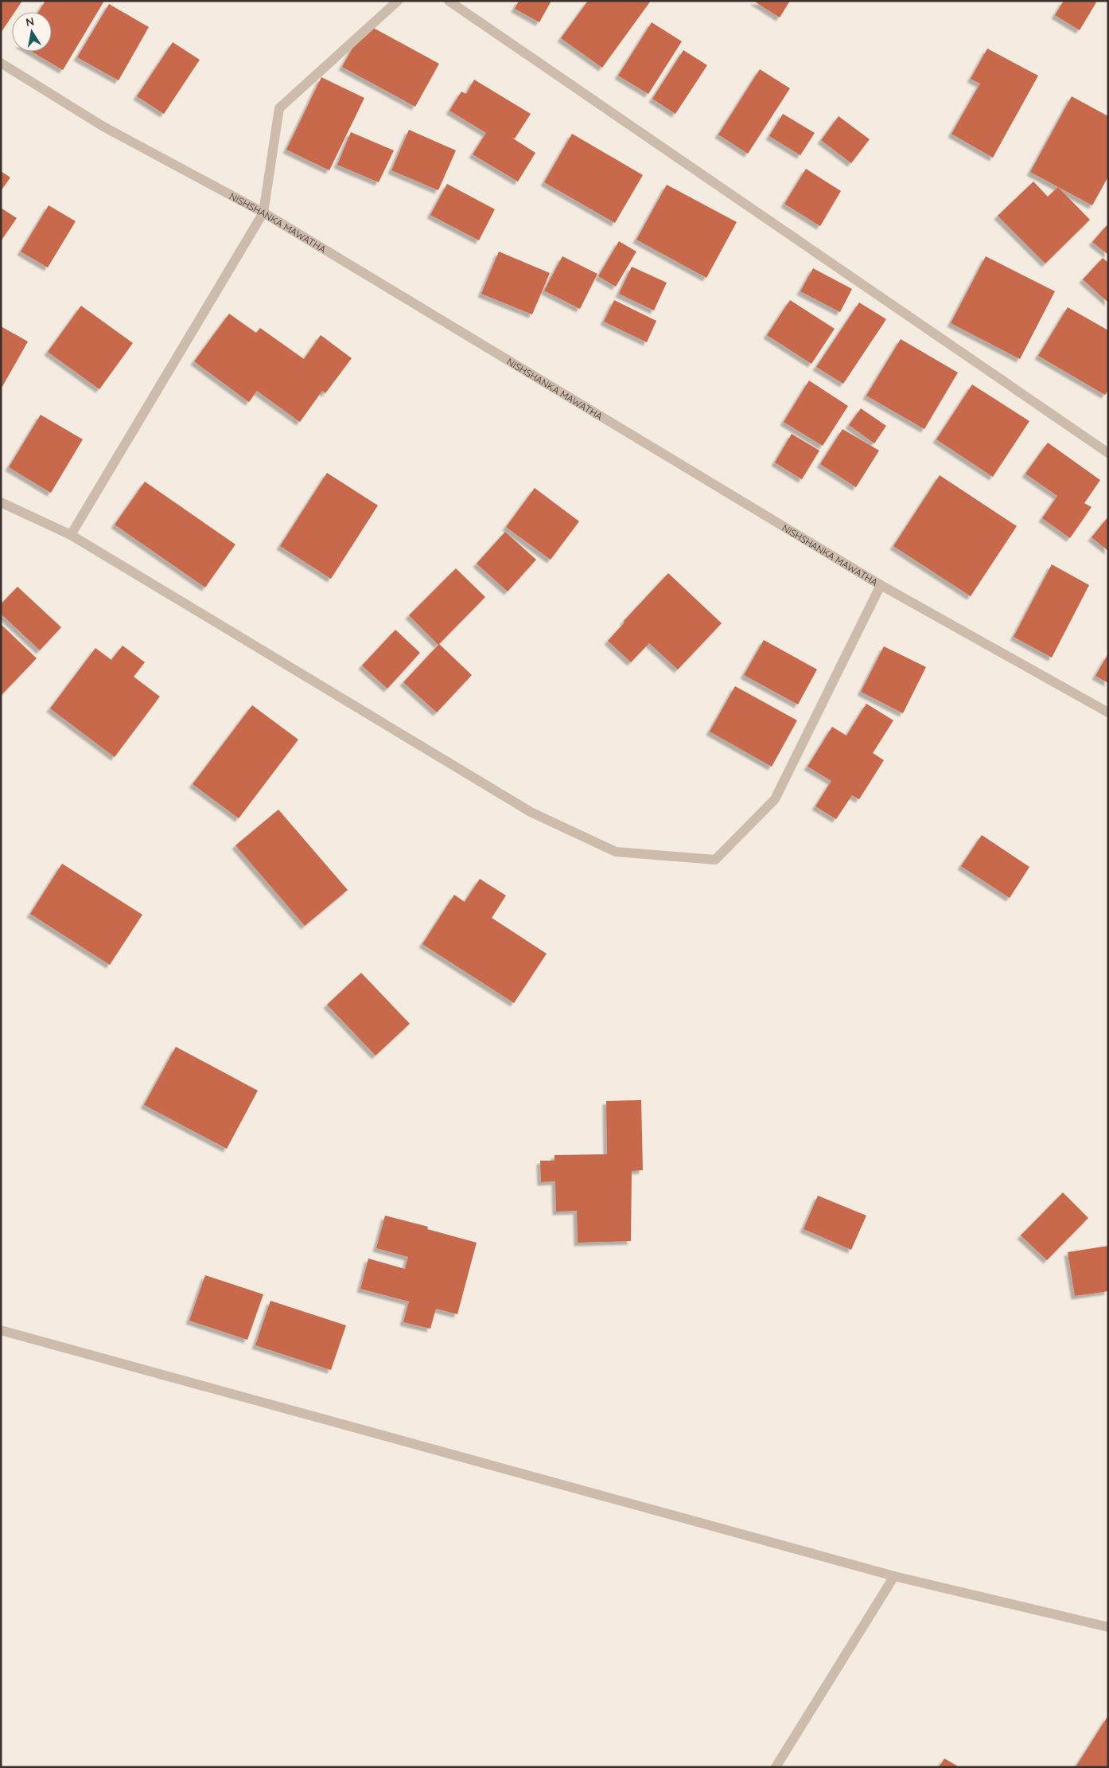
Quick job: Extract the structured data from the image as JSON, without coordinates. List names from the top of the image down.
{
  "streets": {
    "street": ["NISHSHANKA MAWATHA"]
  },
  "north": "top"
}
